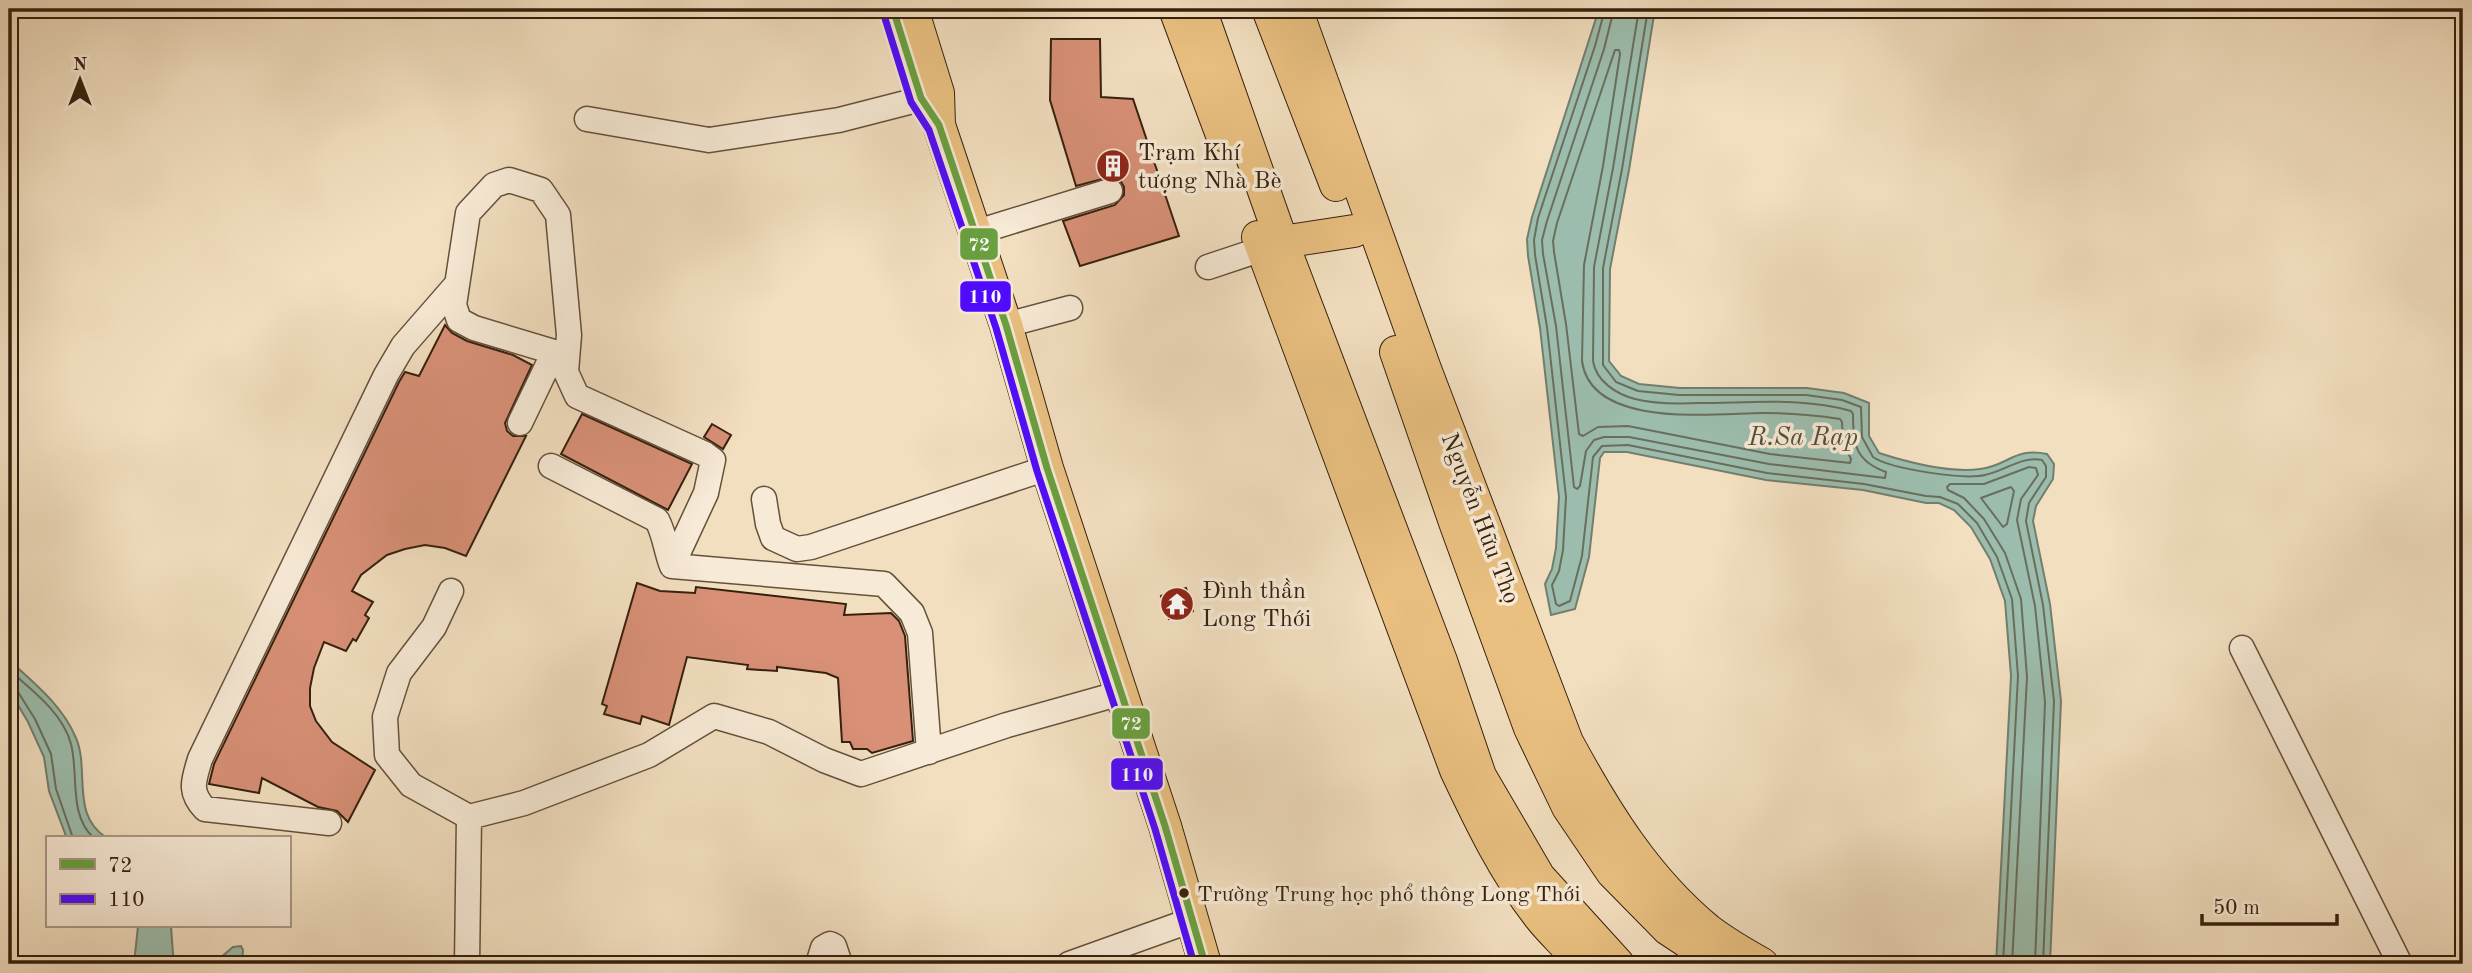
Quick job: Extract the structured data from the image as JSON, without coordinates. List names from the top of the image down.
{
  "streets": {
    "main road": ["Nguyễn Hữu Thọ"]
  },
  "water": ["R.Sa Rạp"],
  "places": {
    "building": ["Trạm Khí tượng Nhà Bè"],
    "temple": ["Đình thần Long Thới"],
    "other": ["Trường Trung học phổ thông Long Thới"]
  },
  "lines": ["transit line 72", "transit line 110"],
  "legend": ["72", "110"],
  "scale_bar": "50 m",
  "north": "top"
}
